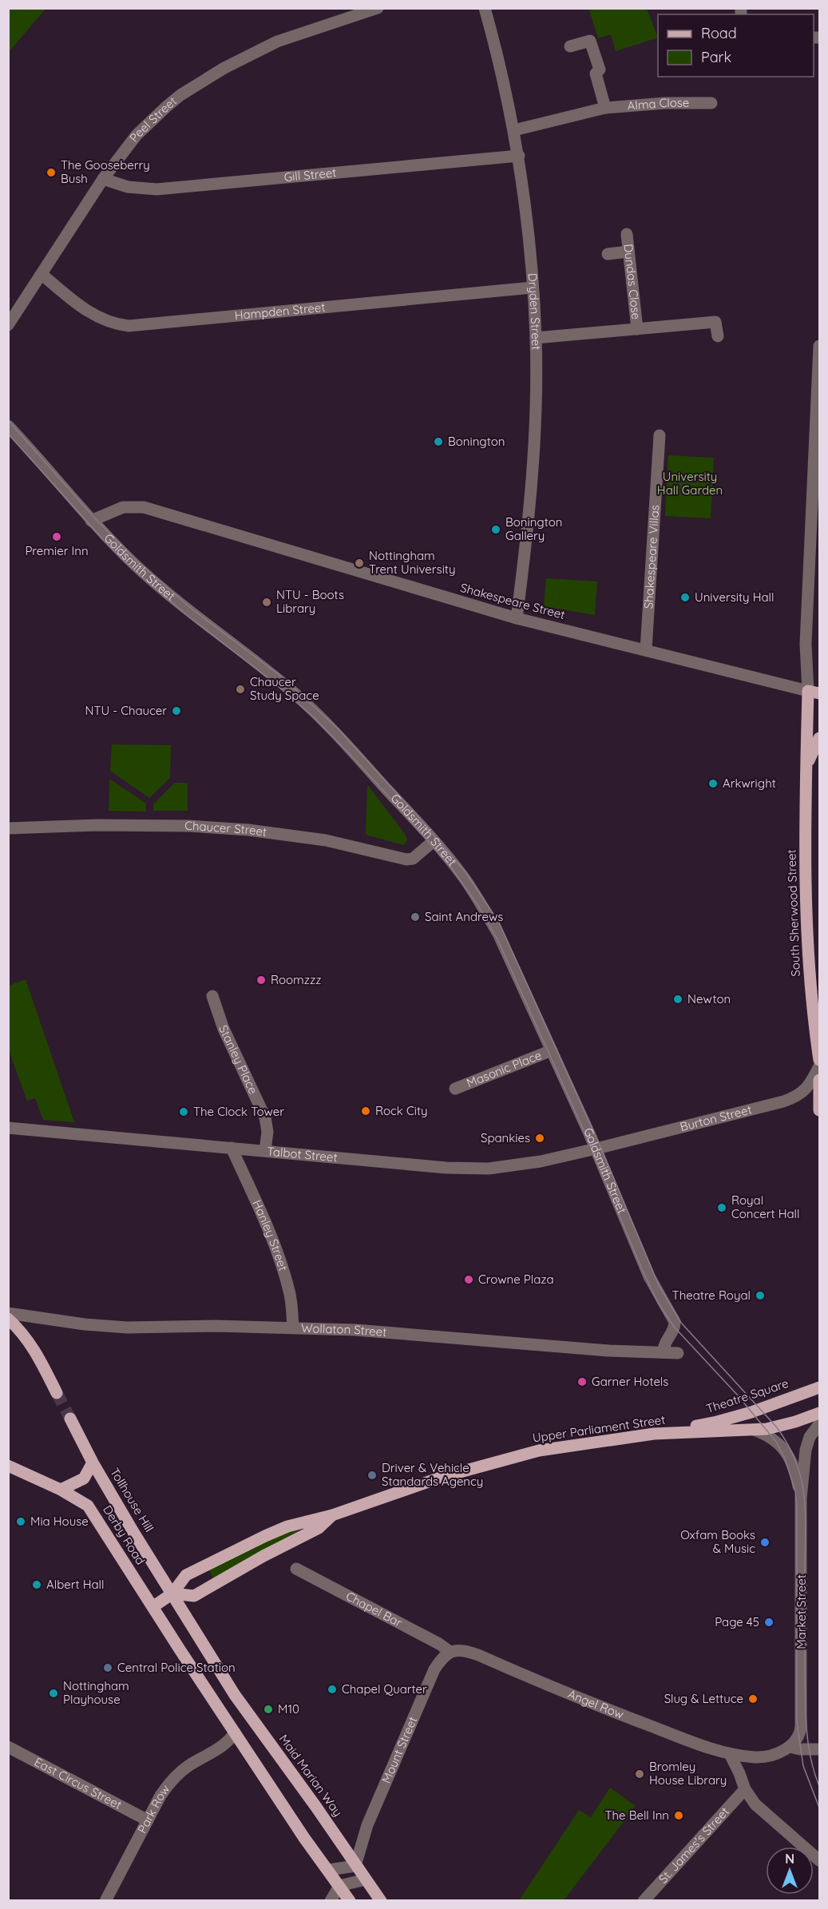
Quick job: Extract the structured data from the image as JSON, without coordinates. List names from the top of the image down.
{
  "streets": {
    "main road": [
      "South Sherwood Street",
      "Theatre Square",
      "Upper Parliament Street",
      "Tollhouse Hill",
      "Derby Road",
      "Maid Marian Way"
    ],
    "street": [
      "Alma Close",
      "Peel Street",
      "Gill Street",
      "Dundas Close",
      "Dryden Street",
      "Hampden Street",
      "Shakespeare Villas",
      "Goldsmith Street",
      "Shakespeare Street",
      "Chaucer Street",
      "Stanley Place",
      "Masonic Place",
      "Burton Street",
      "Talbot Street",
      "Hanley Street",
      "Wollaton Street",
      "Chapel Bar",
      "Market Street",
      "Angel Row",
      "Mount Street",
      "East Circus Street",
      "Park Row",
      "St. James's Street"
    ]
  },
  "crossings": [
    ["Alma Close", "Dryden Street"],
    ["Peel Street", "Gill Street"],
    ["Peel Street", "Hampden Street"],
    ["Gill Street", "Dryden Street"],
    ["Dundas Close", "Dryden Street"],
    ["Dryden Street", "Hampden Street"],
    ["Dryden Street", "Shakespeare Street"],
    ["Shakespeare Villas", "Shakespeare Street"],
    ["Goldsmith Street", "Shakespeare Street"],
    ["Goldsmith Street", "Chaucer Street"],
    ["Goldsmith Street", "Masonic Place"],
    ["Goldsmith Street", "Burton Street"],
    ["Goldsmith Street", "Talbot Street"],
    ["Goldsmith Street", "Wollaton Street"],
    ["Shakespeare Street", "South Sherwood Street"],
    ["Stanley Place", "Talbot Street"],
    ["Burton Street", "Talbot Street"],
    ["Talbot Street", "Hanley Street"],
    ["Hanley Street", "Wollaton Street"],
    ["Theatre Square", "Upper Parliament Street"],
    ["Upper Parliament Street", "Tollhouse Hill"],
    ["Upper Parliament Street", "Derby Road"],
    ["Upper Parliament Street", "Market Street"],
    ["Upper Parliament Street", "Maid Marian Way"],
    ["Tollhouse Hill", "Maid Marian Way"],
    ["Chapel Bar", "Angel Row"],
    ["Chapel Bar", "Mount Street"],
    ["Market Street", "Angel Row"],
    ["Angel Row", "Mount Street"],
    ["Mount Street", "Maid Marian Way"],
    ["East Circus Street", "Park Row"]
  ],
  "parks": ["University Hall Garden"],
  "places": [
    "The Gooseberry Bush",
    "Bonington",
    "Bonington Gallery",
    "Premier Inn",
    "Nottingham Trent University",
    "University Hall",
    "NTU - Boots Library",
    "Chaucer Study Space",
    "NTU - Chaucer",
    "Arkwright",
    "Saint Andrews",
    "Roomzzz",
    "Newton",
    "Rock City",
    "The Clock Tower",
    "Spankies",
    "Royal Concert Hall",
    "Crowne Plaza",
    "Theatre Royal",
    "Garner Hotels",
    "Driver & Vehicle Standards Agency",
    "Mia House",
    "Oxfam Books & Music",
    "Albert Hall",
    "Page 45",
    "Central Police Station",
    "Chapel Quarter",
    "Nottingham Playhouse",
    "Slug & Lettuce",
    "M10",
    "Bromley House Library",
    "The Bell Inn"
  ],
  "legend": ["Road", "Park"],
  "north": "top"
}
